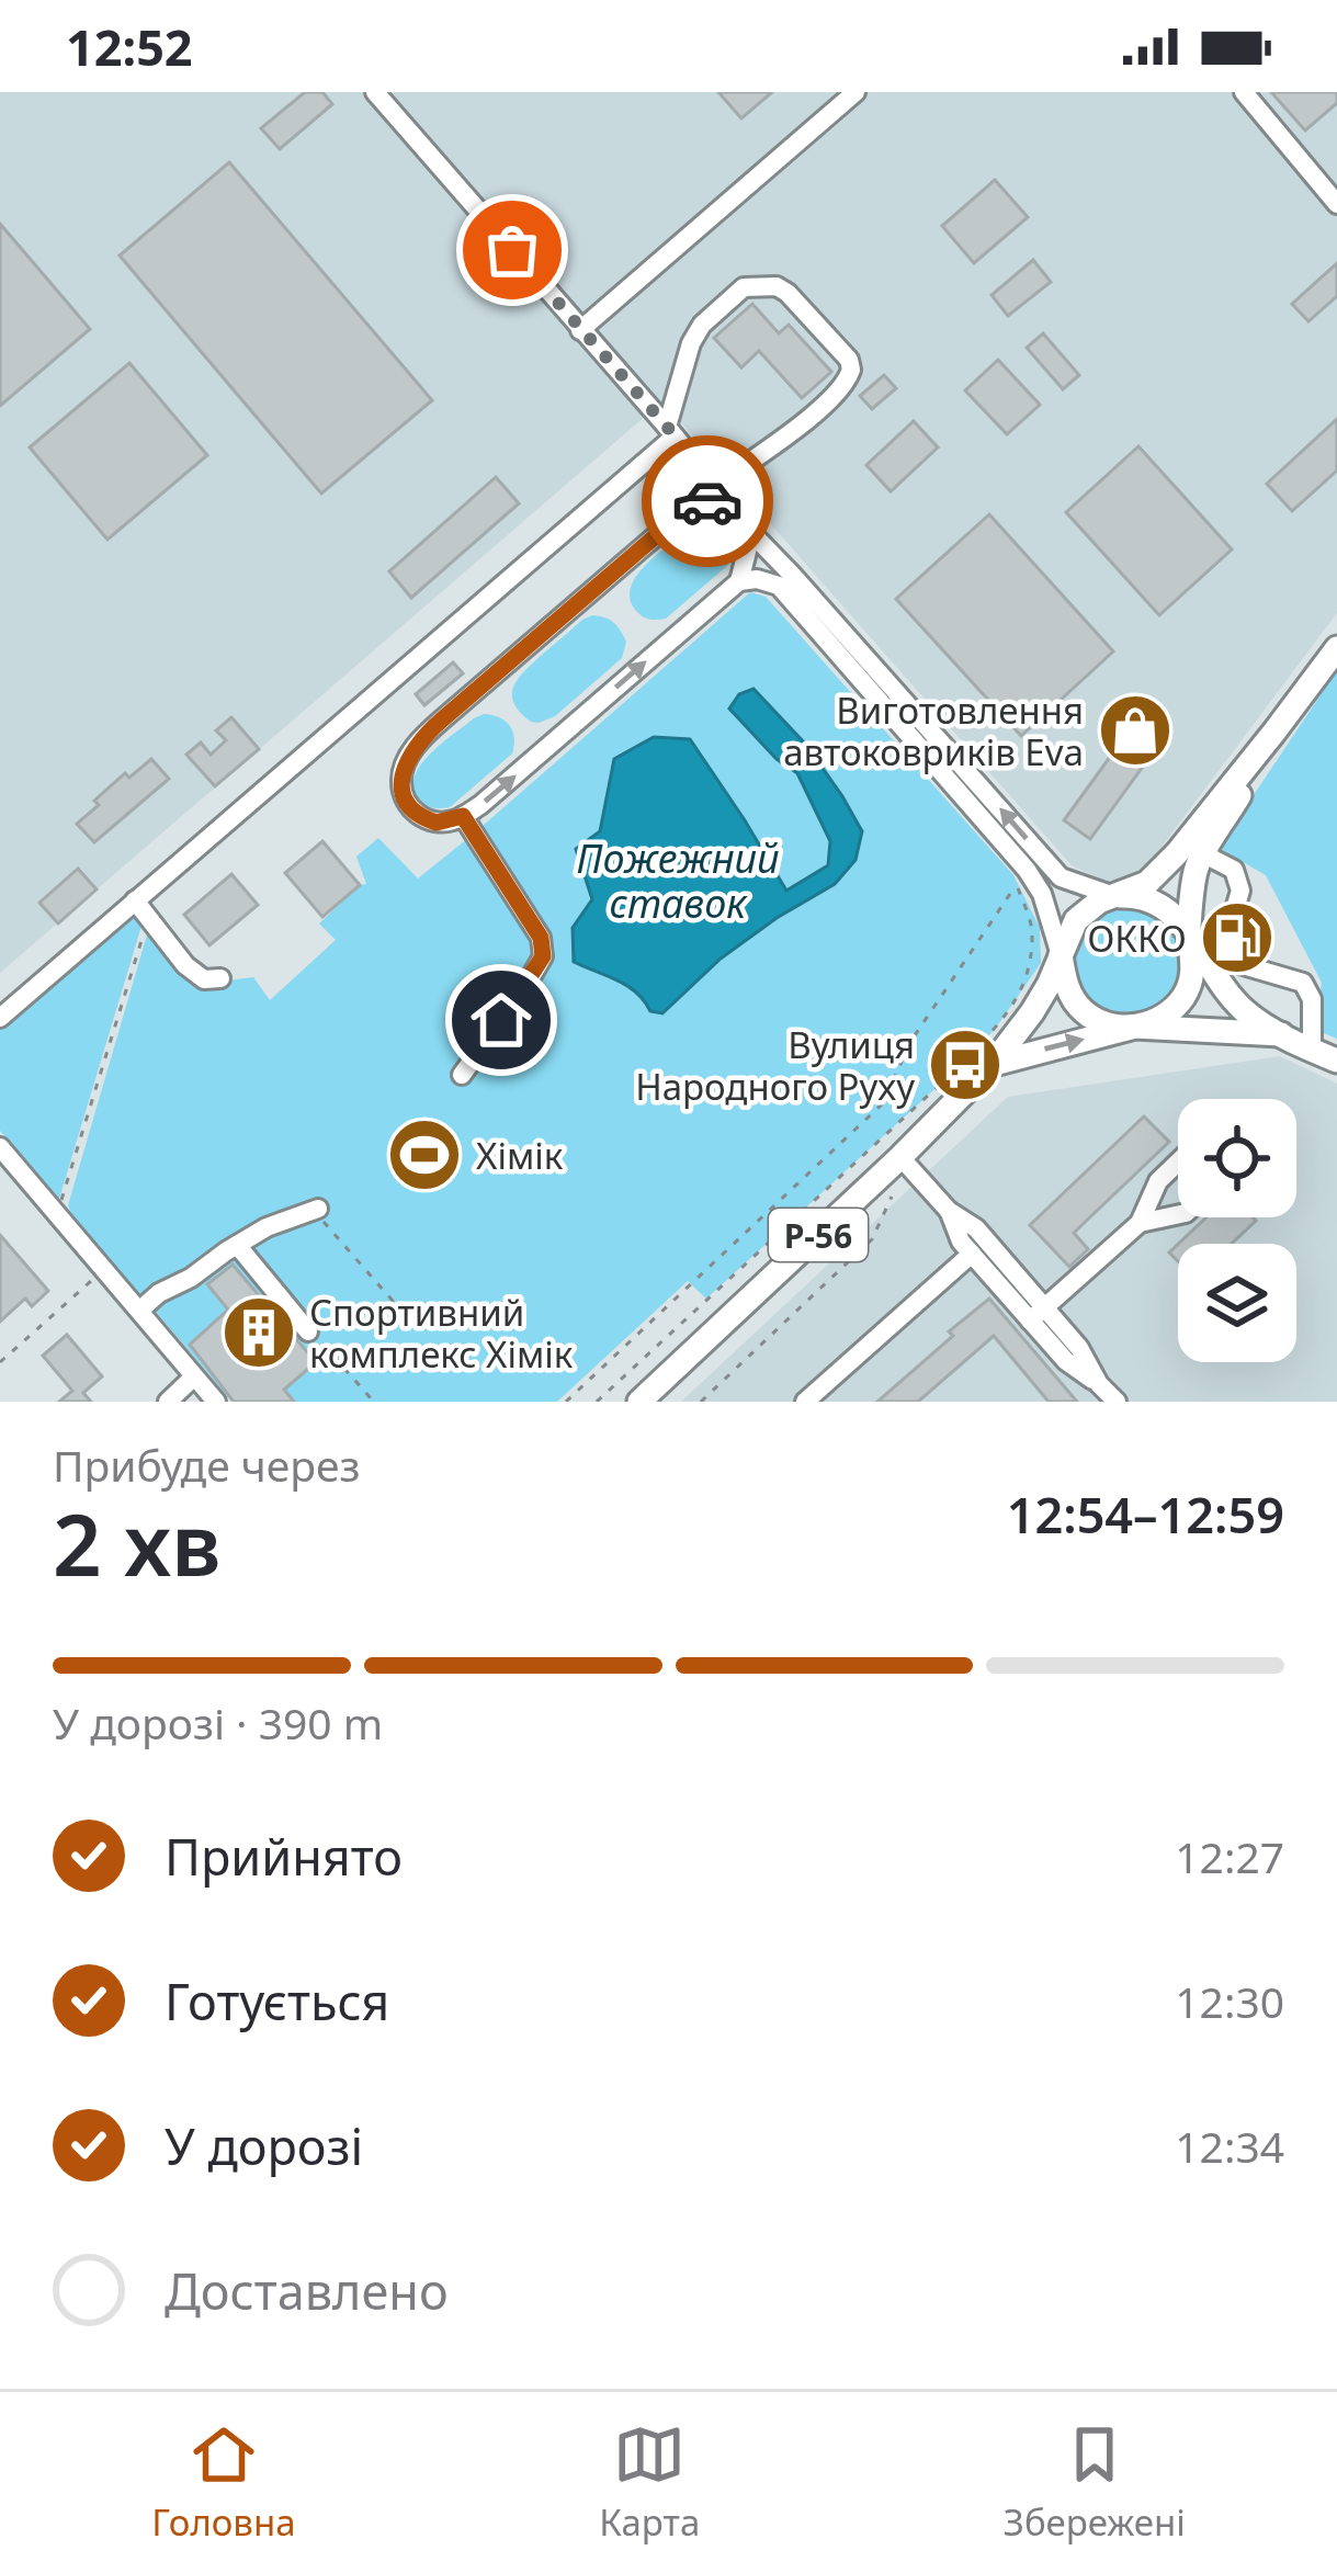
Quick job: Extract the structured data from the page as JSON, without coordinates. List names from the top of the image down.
{
  "streets": {
    "main road": ["Р-56"]
  },
  "water": ["Пожежний ставок"],
  "places": {
    "shop": ["Виготовлення автоковриків Eva"],
    "fuel station": ["ОККО"],
    "bus stop": ["Вулиця Народного Руху"],
    "sports": ["Хімік"],
    "building": ["Спортивний комплекс Хімік"]
  },
  "page": {
    "status": "12:52",
    "heading": ["2 хв", "Прибуде через", "12:54–12:59"],
    "bar": "У дорозі · 390 m",
    "list": [
      ["Прийнято", "12:27"],
      ["Готується", "12:30"],
      ["У дорозі", "12:34"],
      "Доставлено"
    ],
    "tabs": ["Головна", "Карта", "Збережені"]
  }
}
